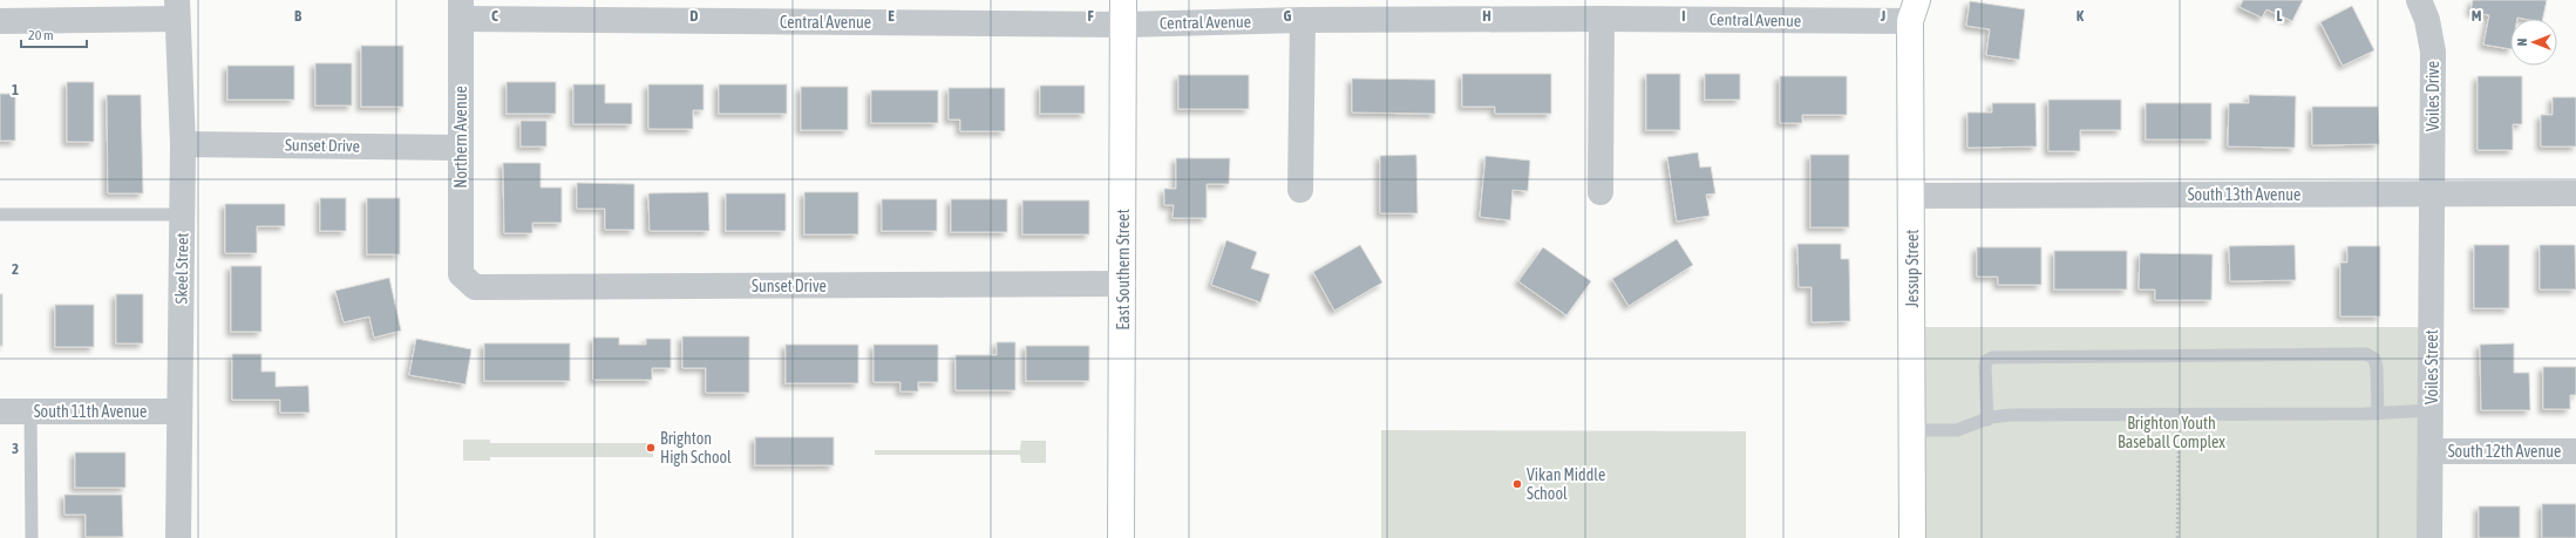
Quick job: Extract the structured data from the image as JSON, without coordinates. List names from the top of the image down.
{
  "streets": {
    "street": [
      "Central Avenue",
      "Voiles Drive",
      "Northern Avenue",
      "Sunset Drive",
      "South 13th Avenue",
      "Skeel Street",
      "Jessup Street",
      "East Southern Street",
      "Voiles Street",
      "South 11th Avenue",
      "South 12th Avenue"
    ]
  },
  "crossings": [
    ["Central Avenue", "Northern Avenue"],
    ["Central Avenue", "Jessup Street"],
    ["Central Avenue", "East Southern Street"],
    ["Voiles Drive", "South 13th Avenue"],
    ["Voiles Drive", "Voiles Street"],
    ["Northern Avenue", "Sunset Drive"],
    ["Sunset Drive", "Skeel Street"],
    ["Sunset Drive", "East Southern Street"],
    ["South 13th Avenue", "Jessup Street"],
    ["South 13th Avenue", "Voiles Street"],
    ["Skeel Street", "South 11th Avenue"],
    ["Voiles Street", "South 12th Avenue"]
  ],
  "parks": ["Brighton Youth Baseball Complex"],
  "places": ["Brighton High School", "Vikan Middle School"],
  "scale_bar": "20 m",
  "north": "left",
  "grid": {
    "columns": [
      "B",
      "C",
      "D",
      "E",
      "F",
      "G",
      "H",
      "I",
      "J",
      "K",
      "L",
      "M"
    ],
    "rows": ["1", "2", "3"]
  }
}
